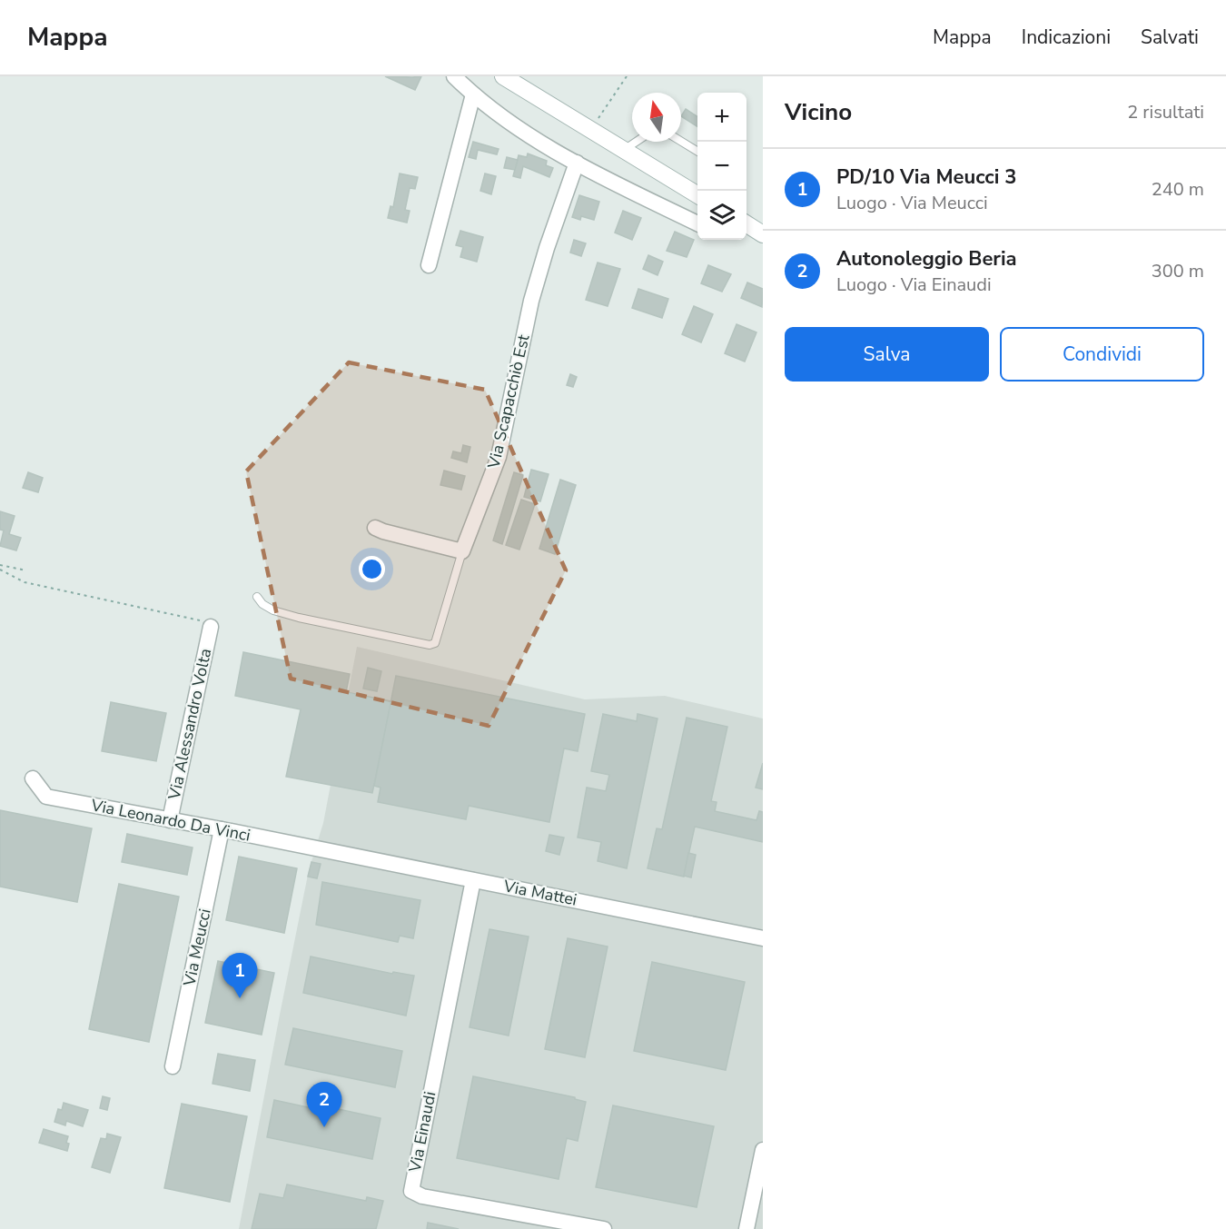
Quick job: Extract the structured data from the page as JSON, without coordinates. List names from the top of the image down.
{
  "streets": {
    "street": [
      "Via Scapacchiò Est",
      "Via Alessandro Volta",
      "Via Leonardo Da Vinci",
      "Via Mattei",
      "Via Meucci",
      "Via Einaudi"
    ]
  },
  "crossings": [
    ["Via Alessandro Volta", "Via Leonardo Da Vinci"],
    ["Via Leonardo Da Vinci", "Via Mattei"],
    ["Via Leonardo Da Vinci", "Via Meucci"],
    ["Via Mattei", "Via Einaudi"]
  ],
  "north": "top",
  "page": {
    "header": "Mappa",
    "nav": ["Mappa", "Indicazioni", "Salvati"],
    "heading": ["Vicino", "2 risultati"],
    "map_buttons": ["+", "−"],
    "list": [
      {
        "mark": "1",
        "name": "PD/10 Via Meucci 3",
        "note": "Luogo · Via Meucci",
        "value": "240 m"
      },
      {
        "mark": "2",
        "name": "Autonoleggio Beria",
        "note": "Luogo · Via Einaudi",
        "value": "300 m"
      }
    ],
    "buttons": ["Salva", "Condividi"],
    "pins": ["1", "2"]
  }
}
